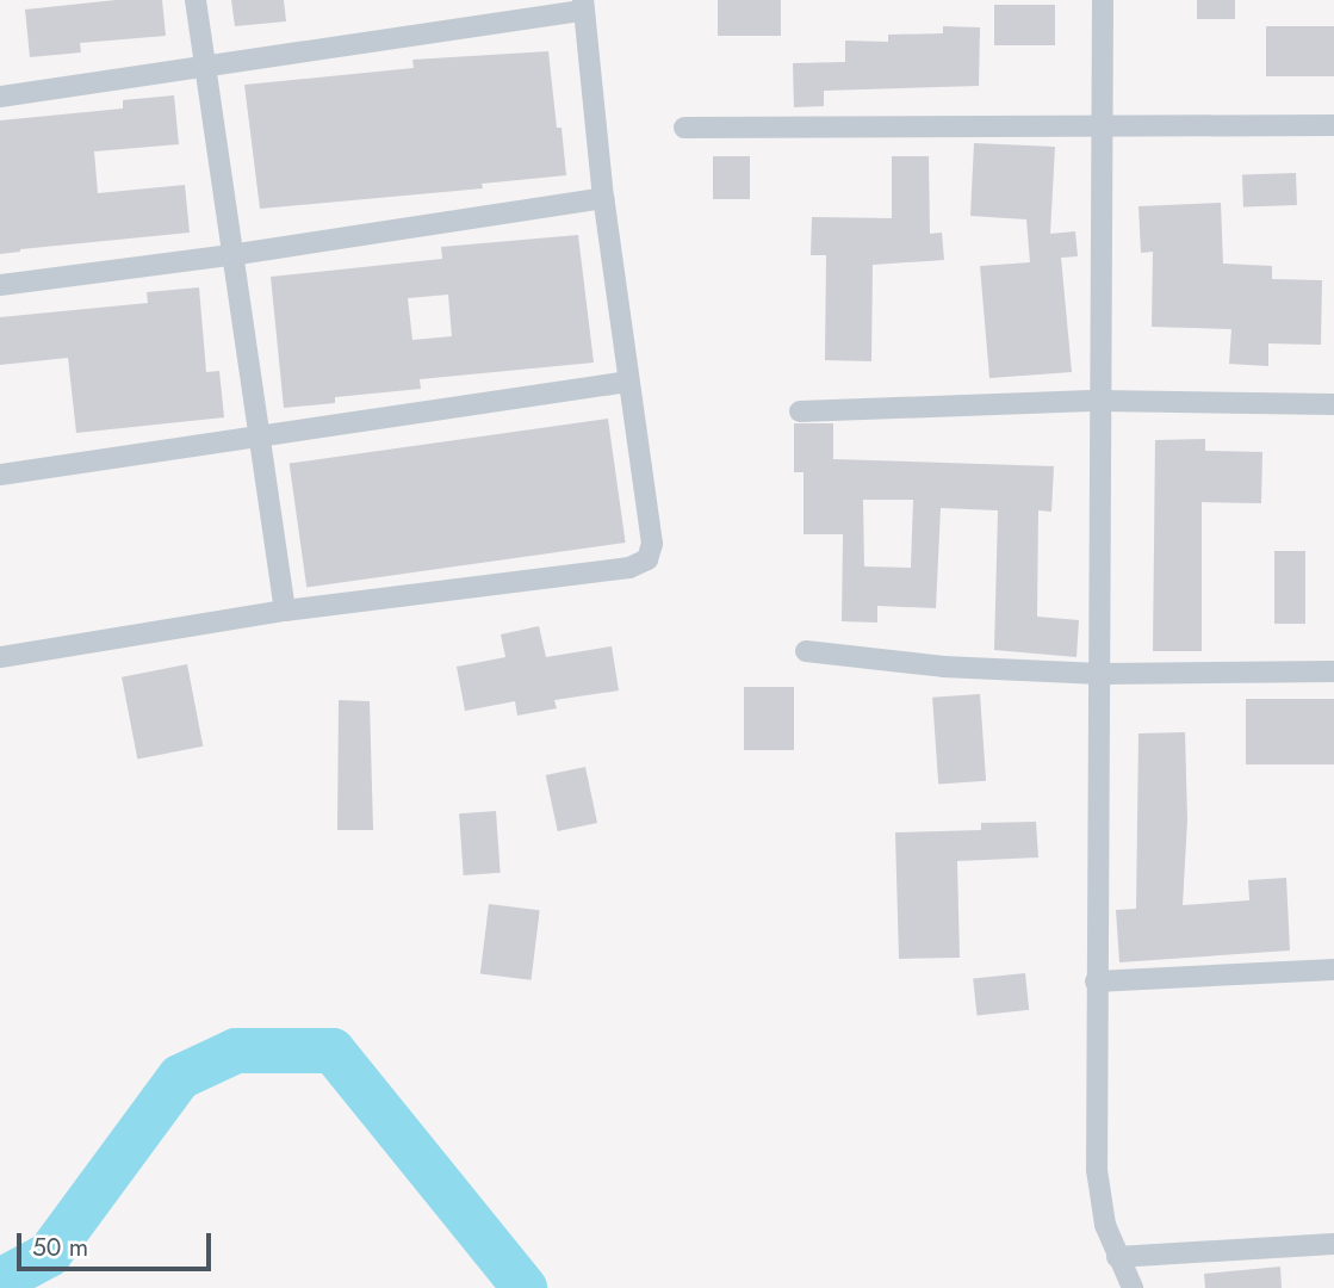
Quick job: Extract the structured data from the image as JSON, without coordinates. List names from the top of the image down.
{
  "scale_bar": "50 m"
}
